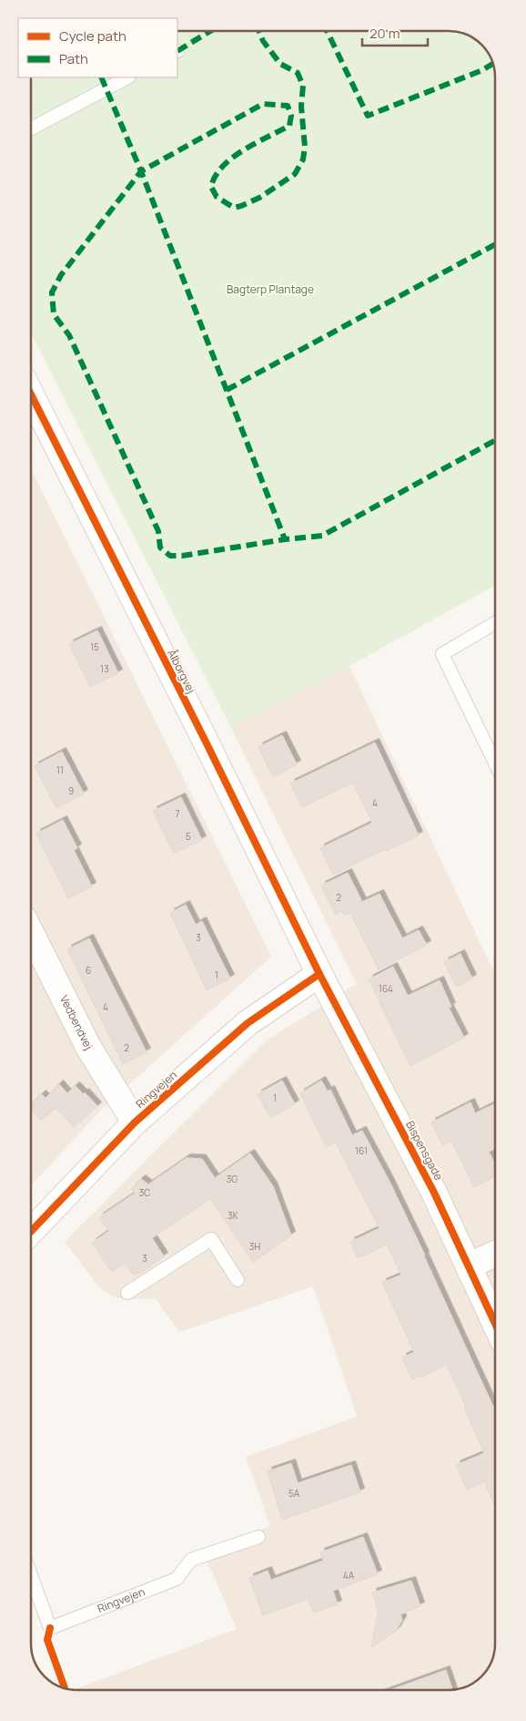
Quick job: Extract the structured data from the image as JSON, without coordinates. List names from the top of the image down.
{
  "streets": {
    "main road": [
      "Ålborgvej",
      "Vedbendvej",
      "Ringvejen",
      "Bispensgade"
    ]
  },
  "crossings": [
    ["Ålborgvej", "Ringvejen"],
    ["Ålborgvej", "Bispensgade"],
    ["Vedbendvej", "Ringvejen"],
    ["Ringvejen", "Bispensgade"]
  ],
  "parks": ["Bagterp Plantage"],
  "house_numbers": [
    "15",
    "13",
    "11",
    "9",
    "4",
    "7",
    "5",
    "2",
    "3",
    "6",
    "1",
    "164",
    "4",
    "2",
    "1",
    "161",
    "3G",
    "3C",
    "3K",
    "3H",
    "3",
    "5A",
    "4A"
  ],
  "legend": ["Cycle path", "Path"],
  "scale_bar": "20 m"
}
